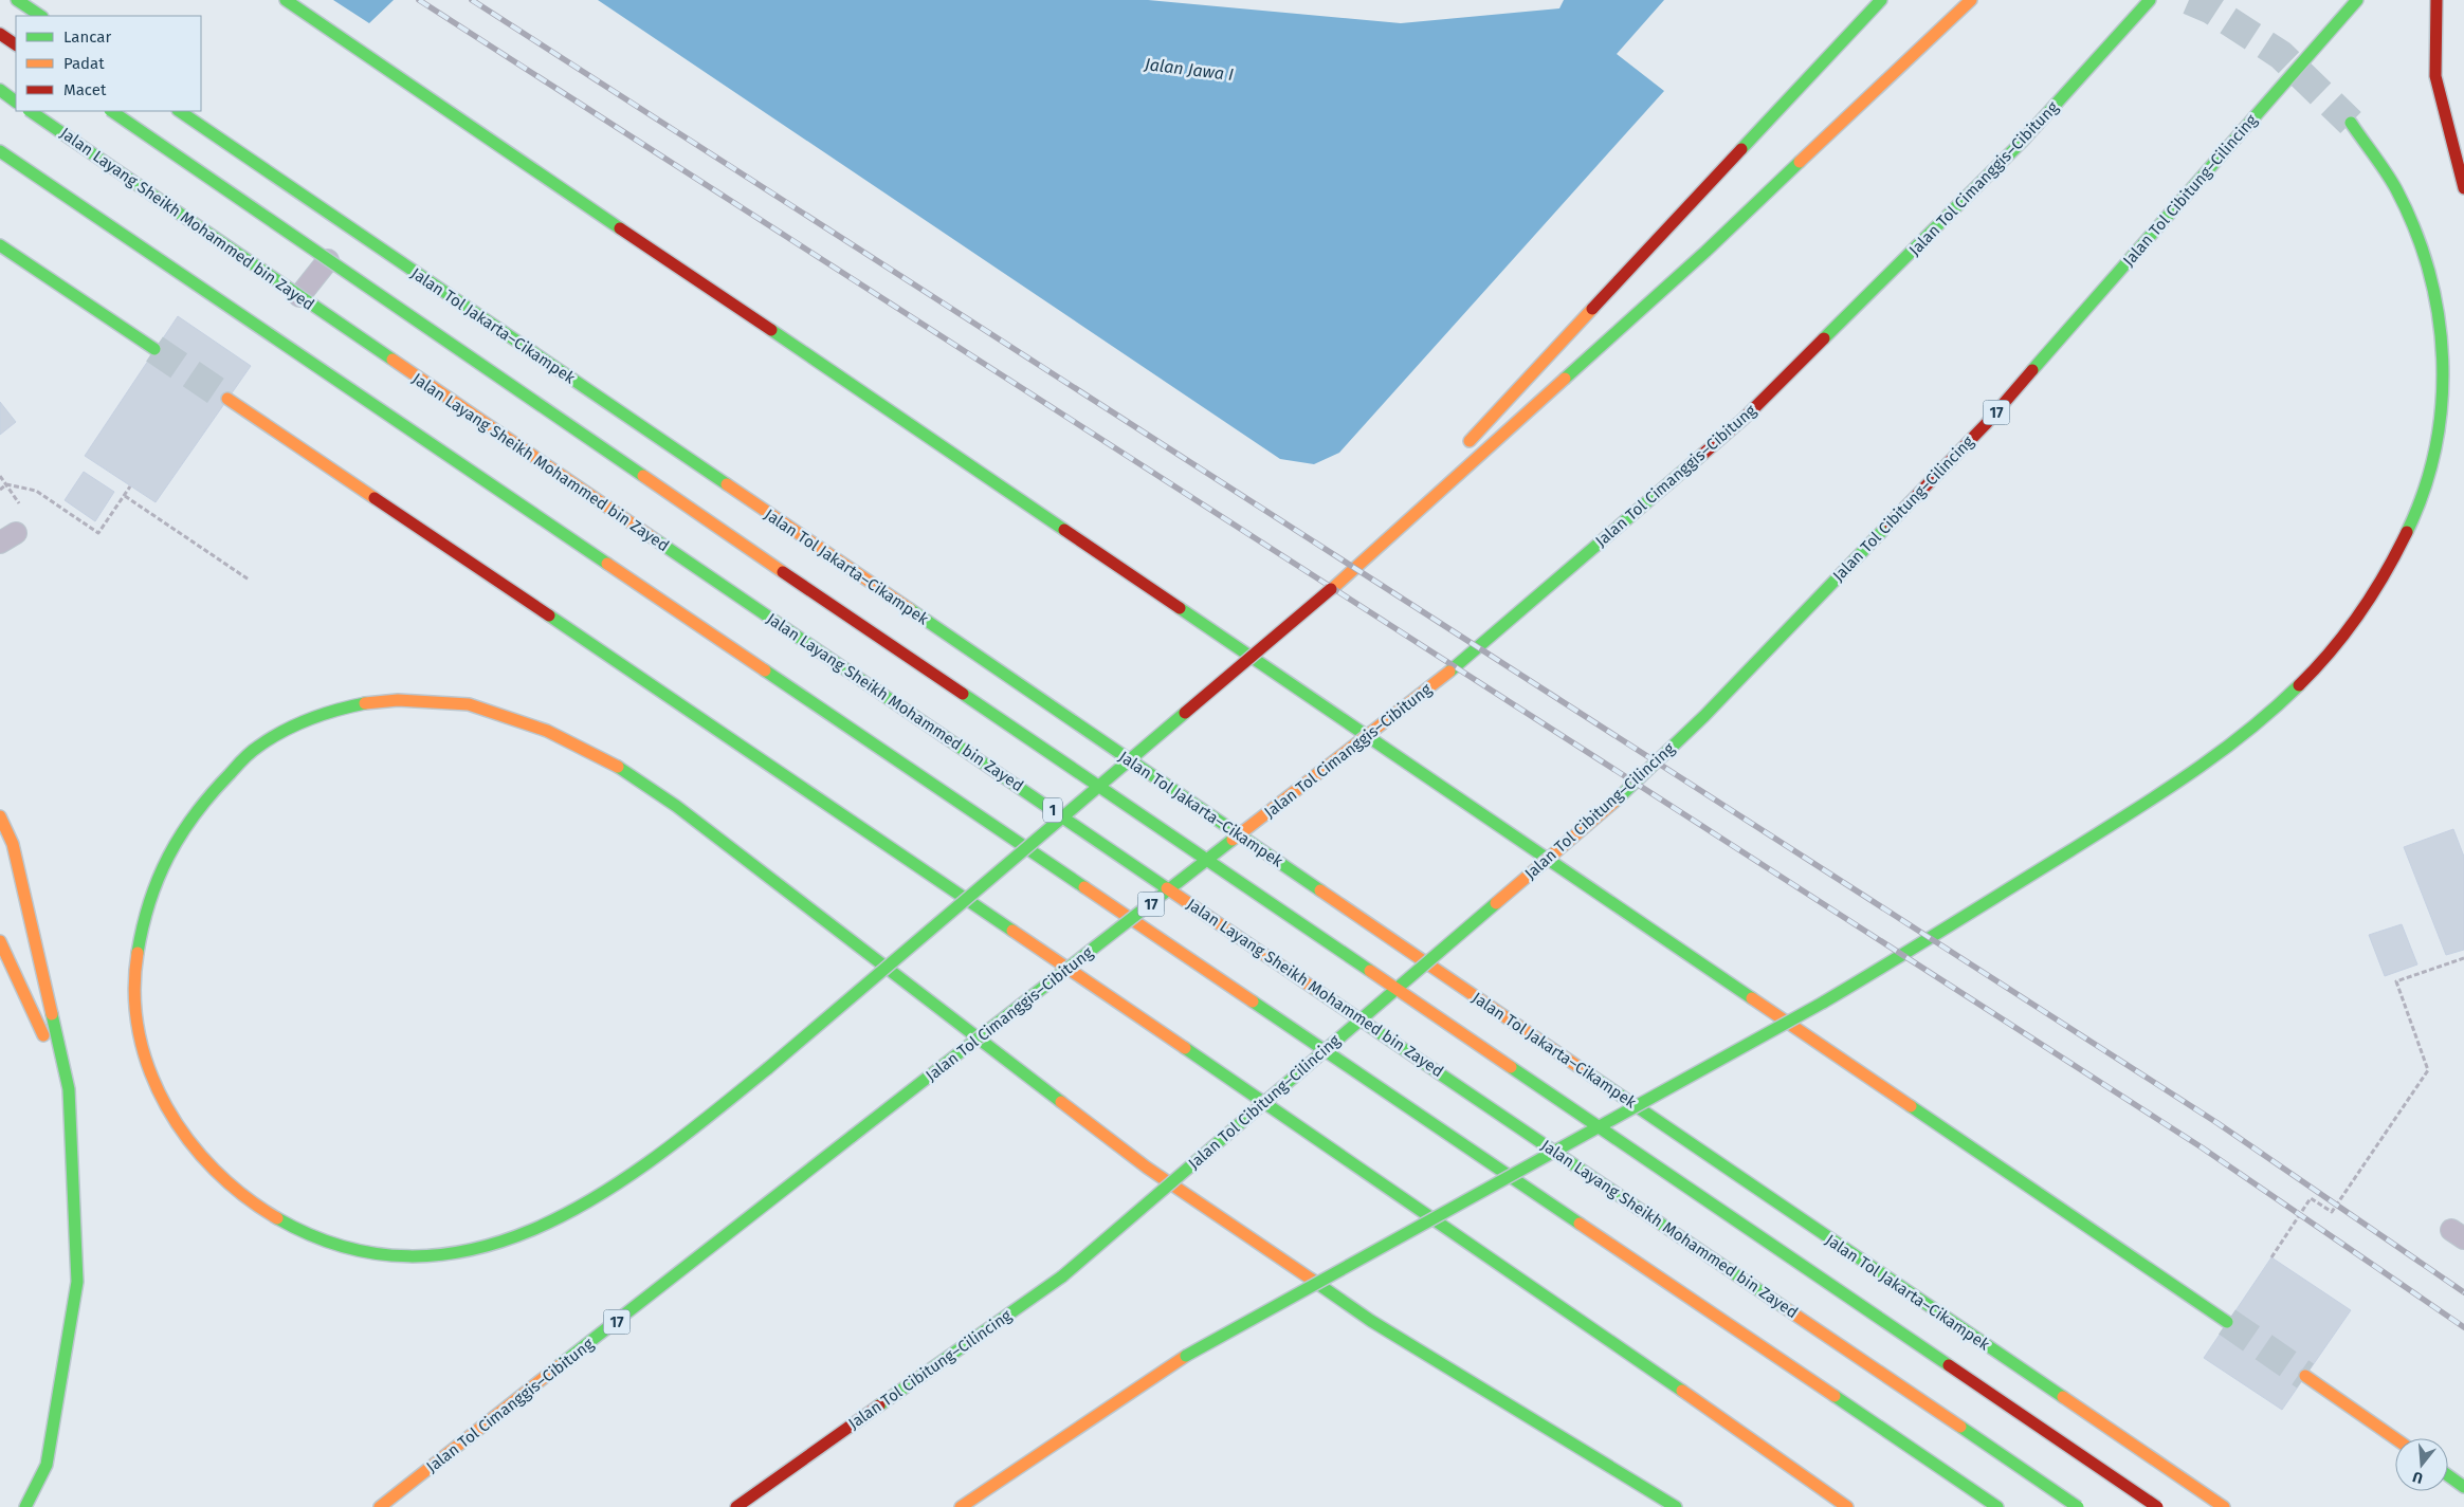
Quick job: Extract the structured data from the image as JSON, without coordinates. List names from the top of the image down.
{
  "streets": {
    "highway": [
      "Jalan Tol Cimanggis–Cibitung",
      "Jalan Tol Cibitung–Cilincing",
      "Jalan Layang Sheikh Mohammed bin Zayed",
      "Jalan Tol Jakarta–Cikampek",
      "17",
      "1"
    ]
  },
  "water": ["Jalan Jawa I"],
  "legend": ["Lancar", "Padat", "Macet"],
  "north": "bottom"
}
